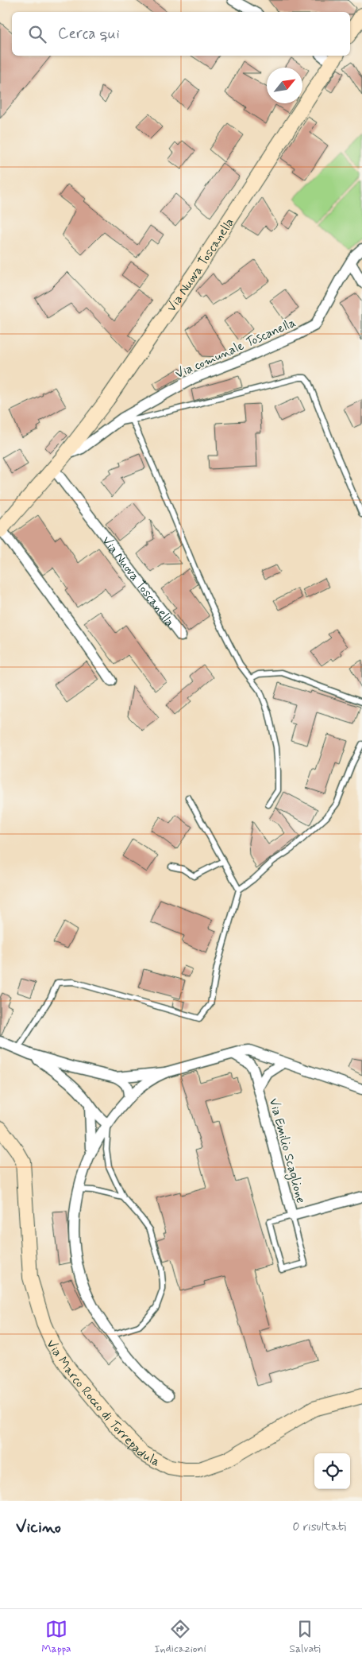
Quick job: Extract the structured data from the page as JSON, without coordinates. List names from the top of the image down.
{
  "streets": {
    "main road": ["Via Nuova Toscanella", "Via Marco Rocco di Torrepadula"],
    "street": ["Via comunale Toscanella", "Via Emilio Scaglione"]
  },
  "crossings": [
    ["Via Nuova Toscanella", "Via comunale Toscanella"]
  ],
  "north": "top right",
  "page": {
    "search": "Cerca qui",
    "heading": ["Vicino", "0 risultati"],
    "nav": ["Mappa", "Indicazioni", "Salvati"]
  }
}
